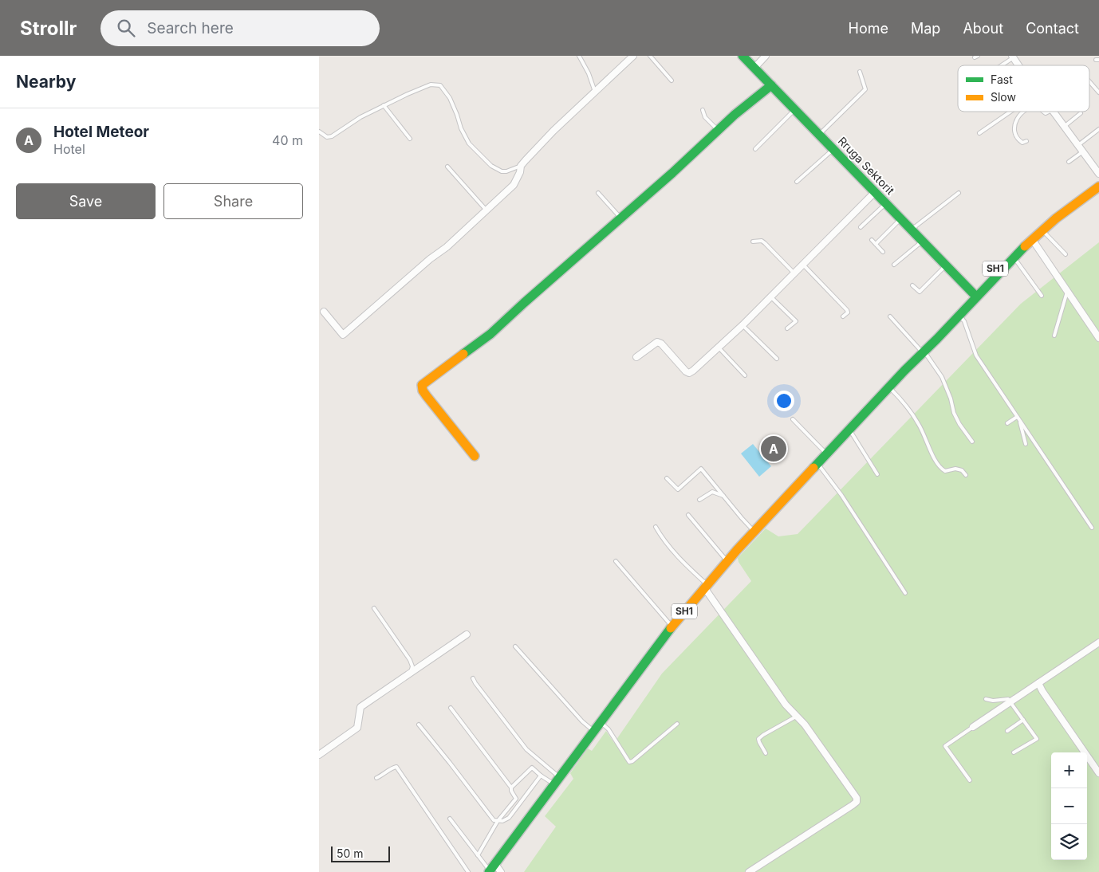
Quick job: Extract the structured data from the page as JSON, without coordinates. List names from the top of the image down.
{
  "streets": {
    "main road": ["Rruga Sektorit", "SH1"]
  },
  "crossings": [
    ["Rruga Sektorit", "SH1"]
  ],
  "legend": ["Fast", "Slow"],
  "scale_bar": "50 m",
  "page": {
    "header": "Strollr",
    "search": "Search here",
    "nav": [
      "Home",
      "Map",
      "About",
      "Contact"
    ],
    "heading": "Nearby",
    "list": [
      {
        "mark": "A",
        "name": "Hotel Meteor",
        "note": "Hotel",
        "value": "40 m"
      }
    ],
    "buttons": ["Save", "Share"],
    "pins": "A",
    "map_buttons": ["+", "−"],
    "scale": "50 m"
  }
}
